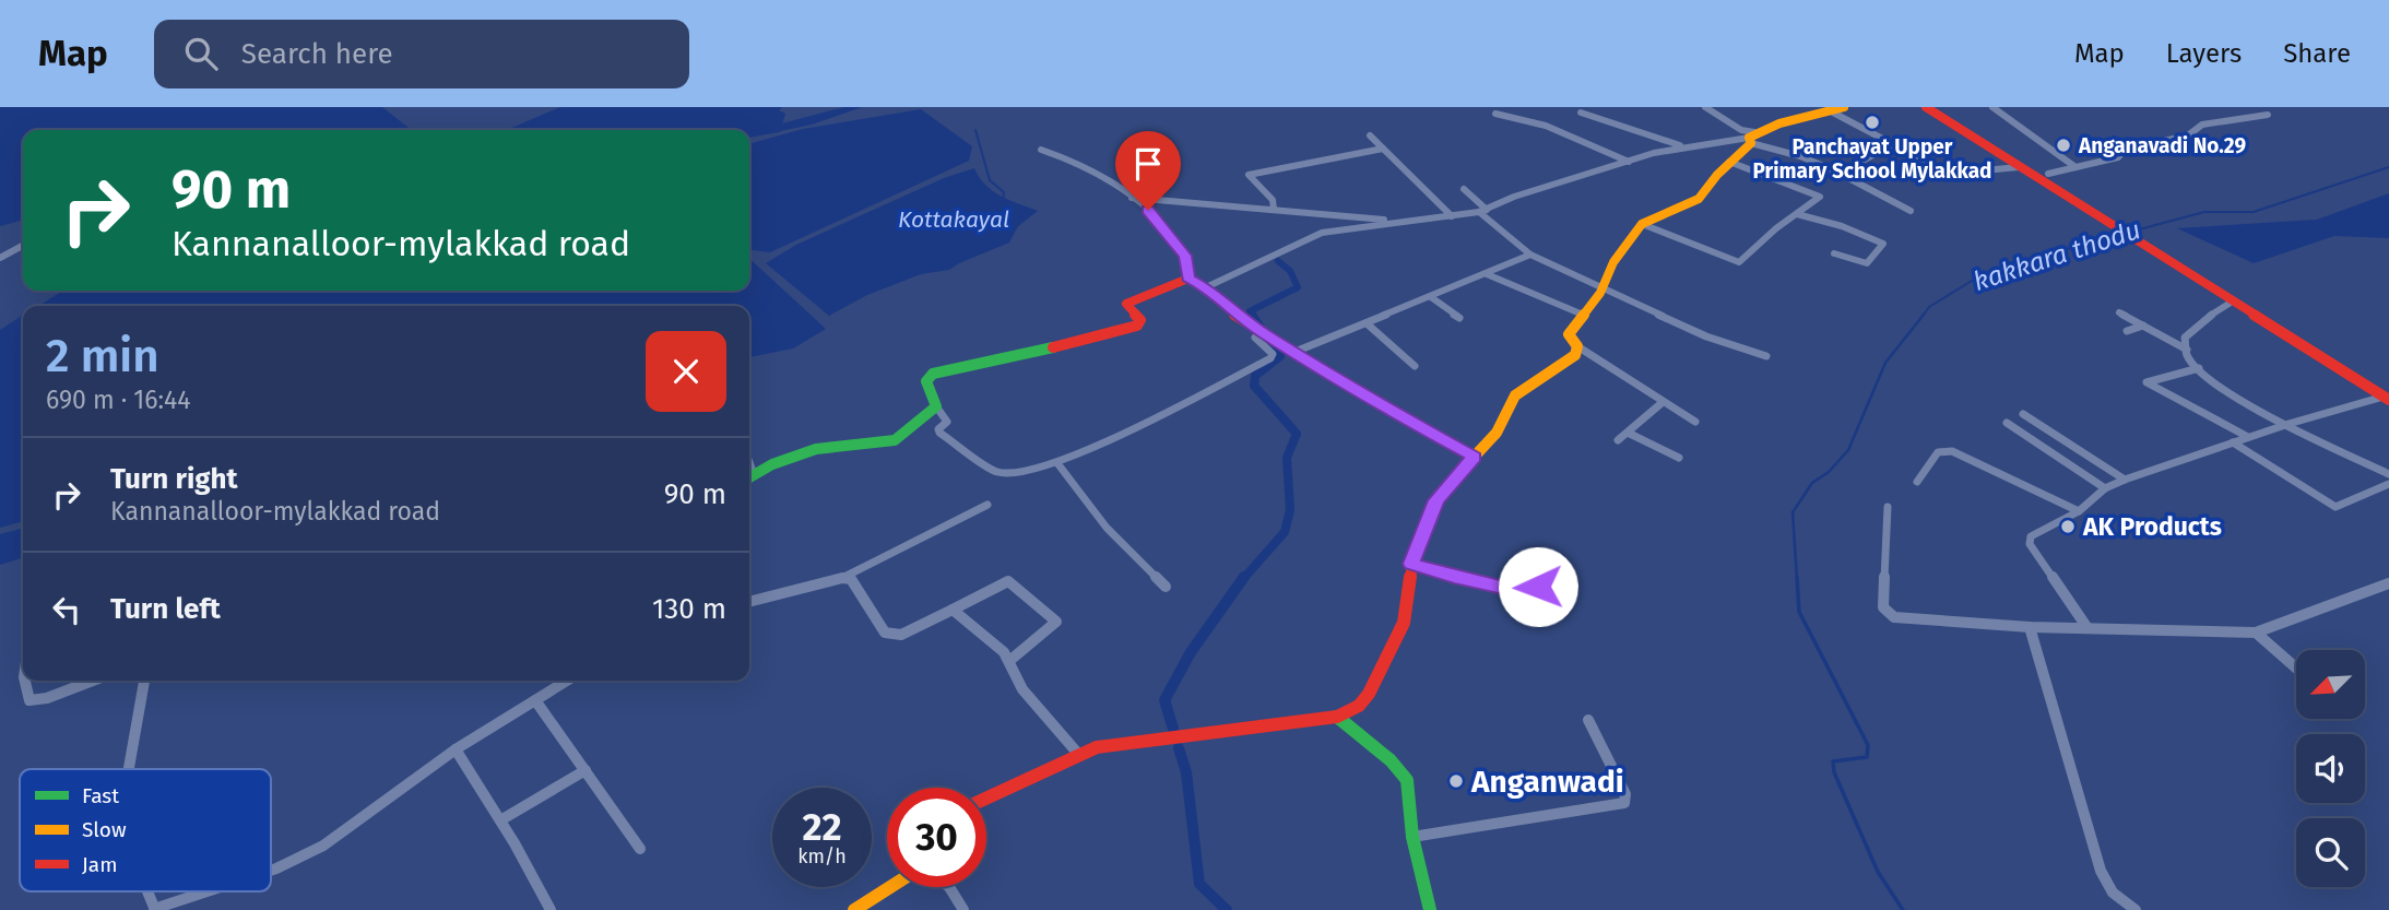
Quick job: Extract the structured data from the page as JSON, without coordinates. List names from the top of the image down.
{
  "water": ["Kottakayal", "kakkara thodu"],
  "places": [
    "Panchayat Upper Primary School Mylakkad",
    "Anganavadi No.29",
    "AK Products",
    "Anganwadi"
  ],
  "legend": ["Fast", "Slow", "Jam"],
  "north": "bottom left",
  "page": {
    "header": "Map",
    "search": "Search here",
    "nav": ["Map", "Layers", "Share"],
    "turn": ["90 m", "Kannanalloor-mylakkad road"],
    "heading": ["2 min", "690 m · 16:44"],
    "list": [
      {
        "name": "Turn right",
        "note": "Kannanalloor-mylakkad road",
        "value": "90 m"
      },
      {
        "name": "Turn left",
        "value": "130 m"
      }
    ],
    "speed": "22 km/h",
    "limit": "30"
  }
}
